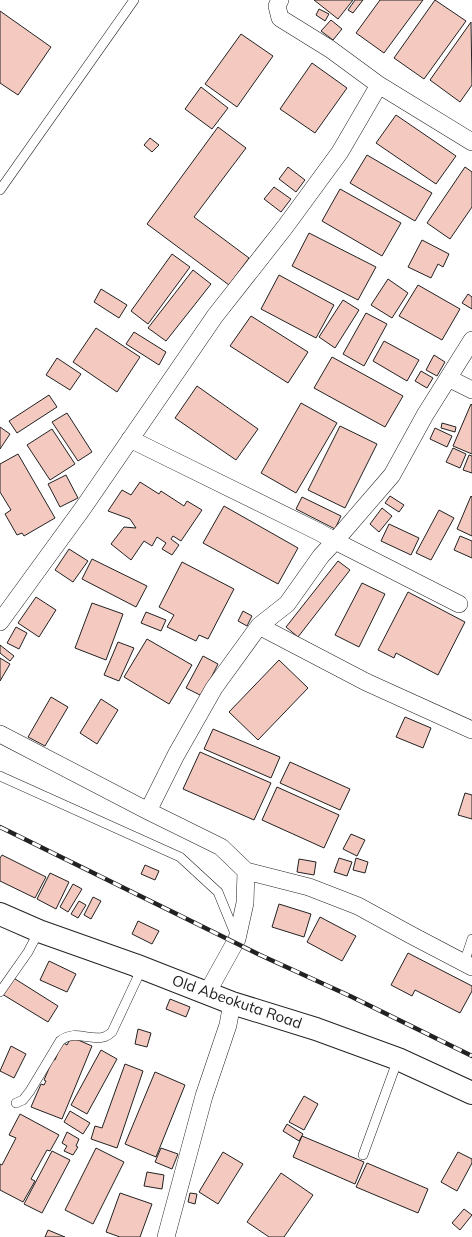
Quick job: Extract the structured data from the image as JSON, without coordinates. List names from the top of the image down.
{
  "streets": {
    "highway": ["Old Abeokuta Road"]
  }
}
